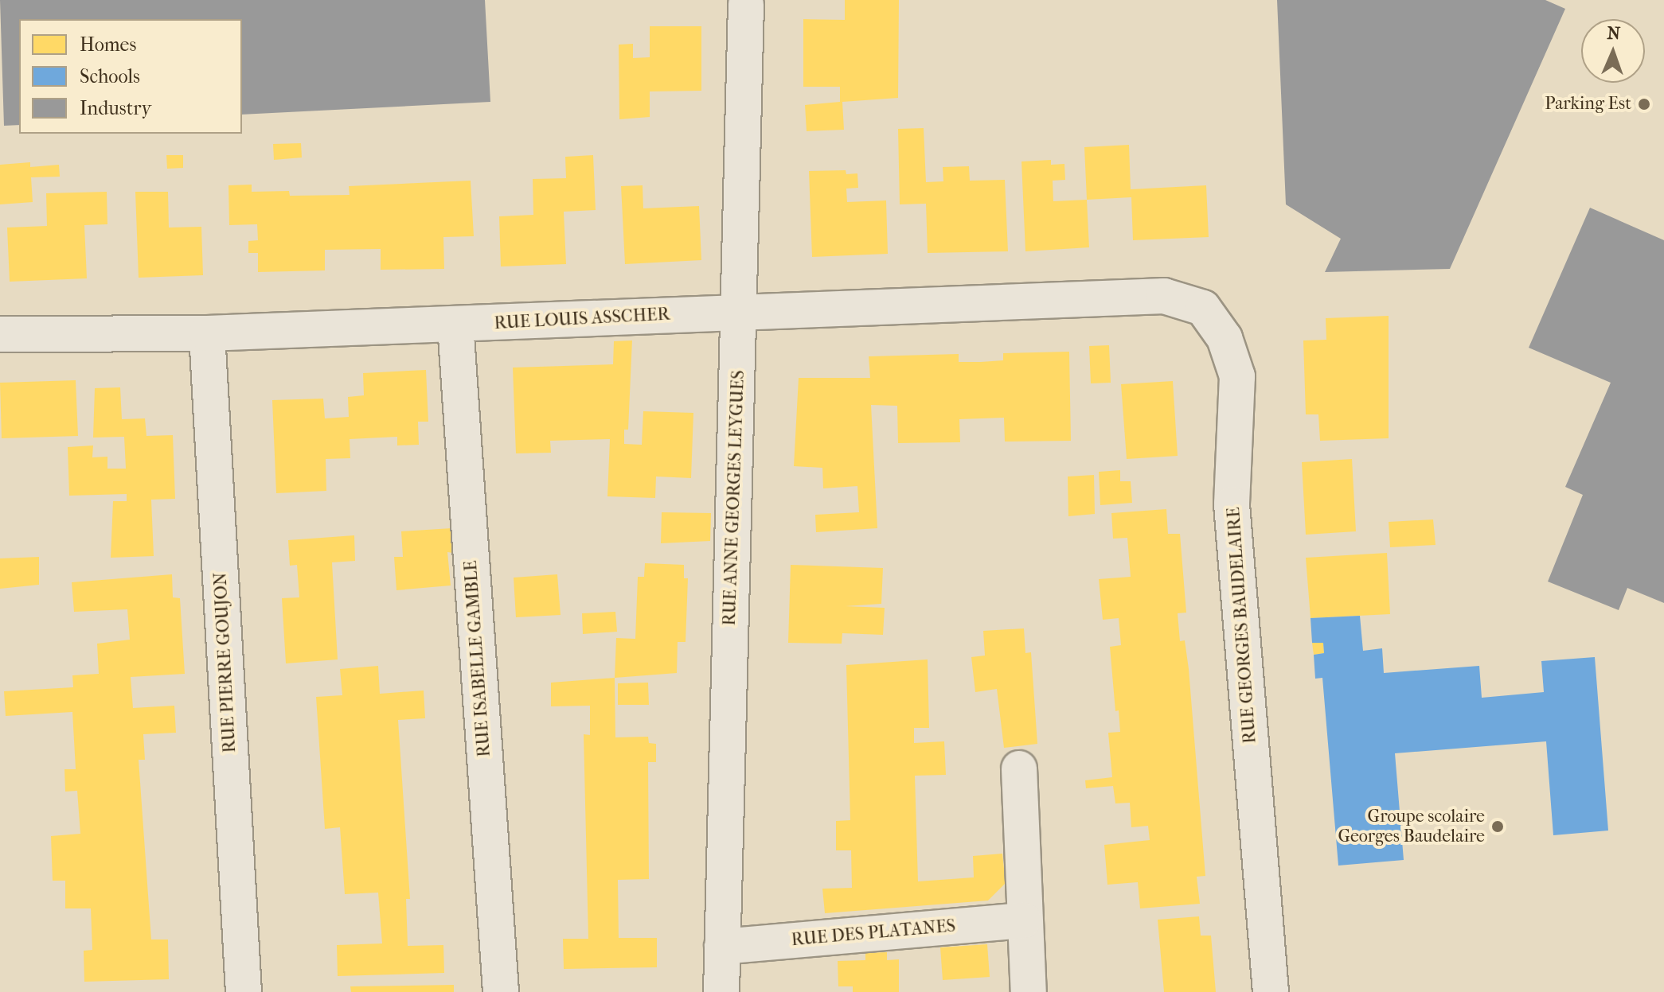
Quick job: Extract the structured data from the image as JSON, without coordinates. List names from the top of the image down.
{
  "streets": {
    "street": [
      "RUE LOUIS ASSCHER",
      "RUE ANNE GEORGES LEYGUES",
      "RUE GEORGES BAUDELAIRE",
      "RUE ISABELLE GAMBLE",
      "RUE PIERRE GOUJON",
      "RUE DES PLATANES"
    ]
  },
  "crossings": [
    ["RUE LOUIS ASSCHER", "RUE ANNE GEORGES LEYGUES"],
    ["RUE LOUIS ASSCHER", "RUE GEORGES BAUDELAIRE"],
    ["RUE LOUIS ASSCHER", "RUE ISABELLE GAMBLE"],
    ["RUE LOUIS ASSCHER", "RUE PIERRE GOUJON"],
    ["RUE ANNE GEORGES LEYGUES", "RUE DES PLATANES"]
  ],
  "places": ["Parking Est", "Groupe scolaire Georges Baudelaire"],
  "legend": ["Homes", "Schools", "Industry"],
  "north": "top"
}
